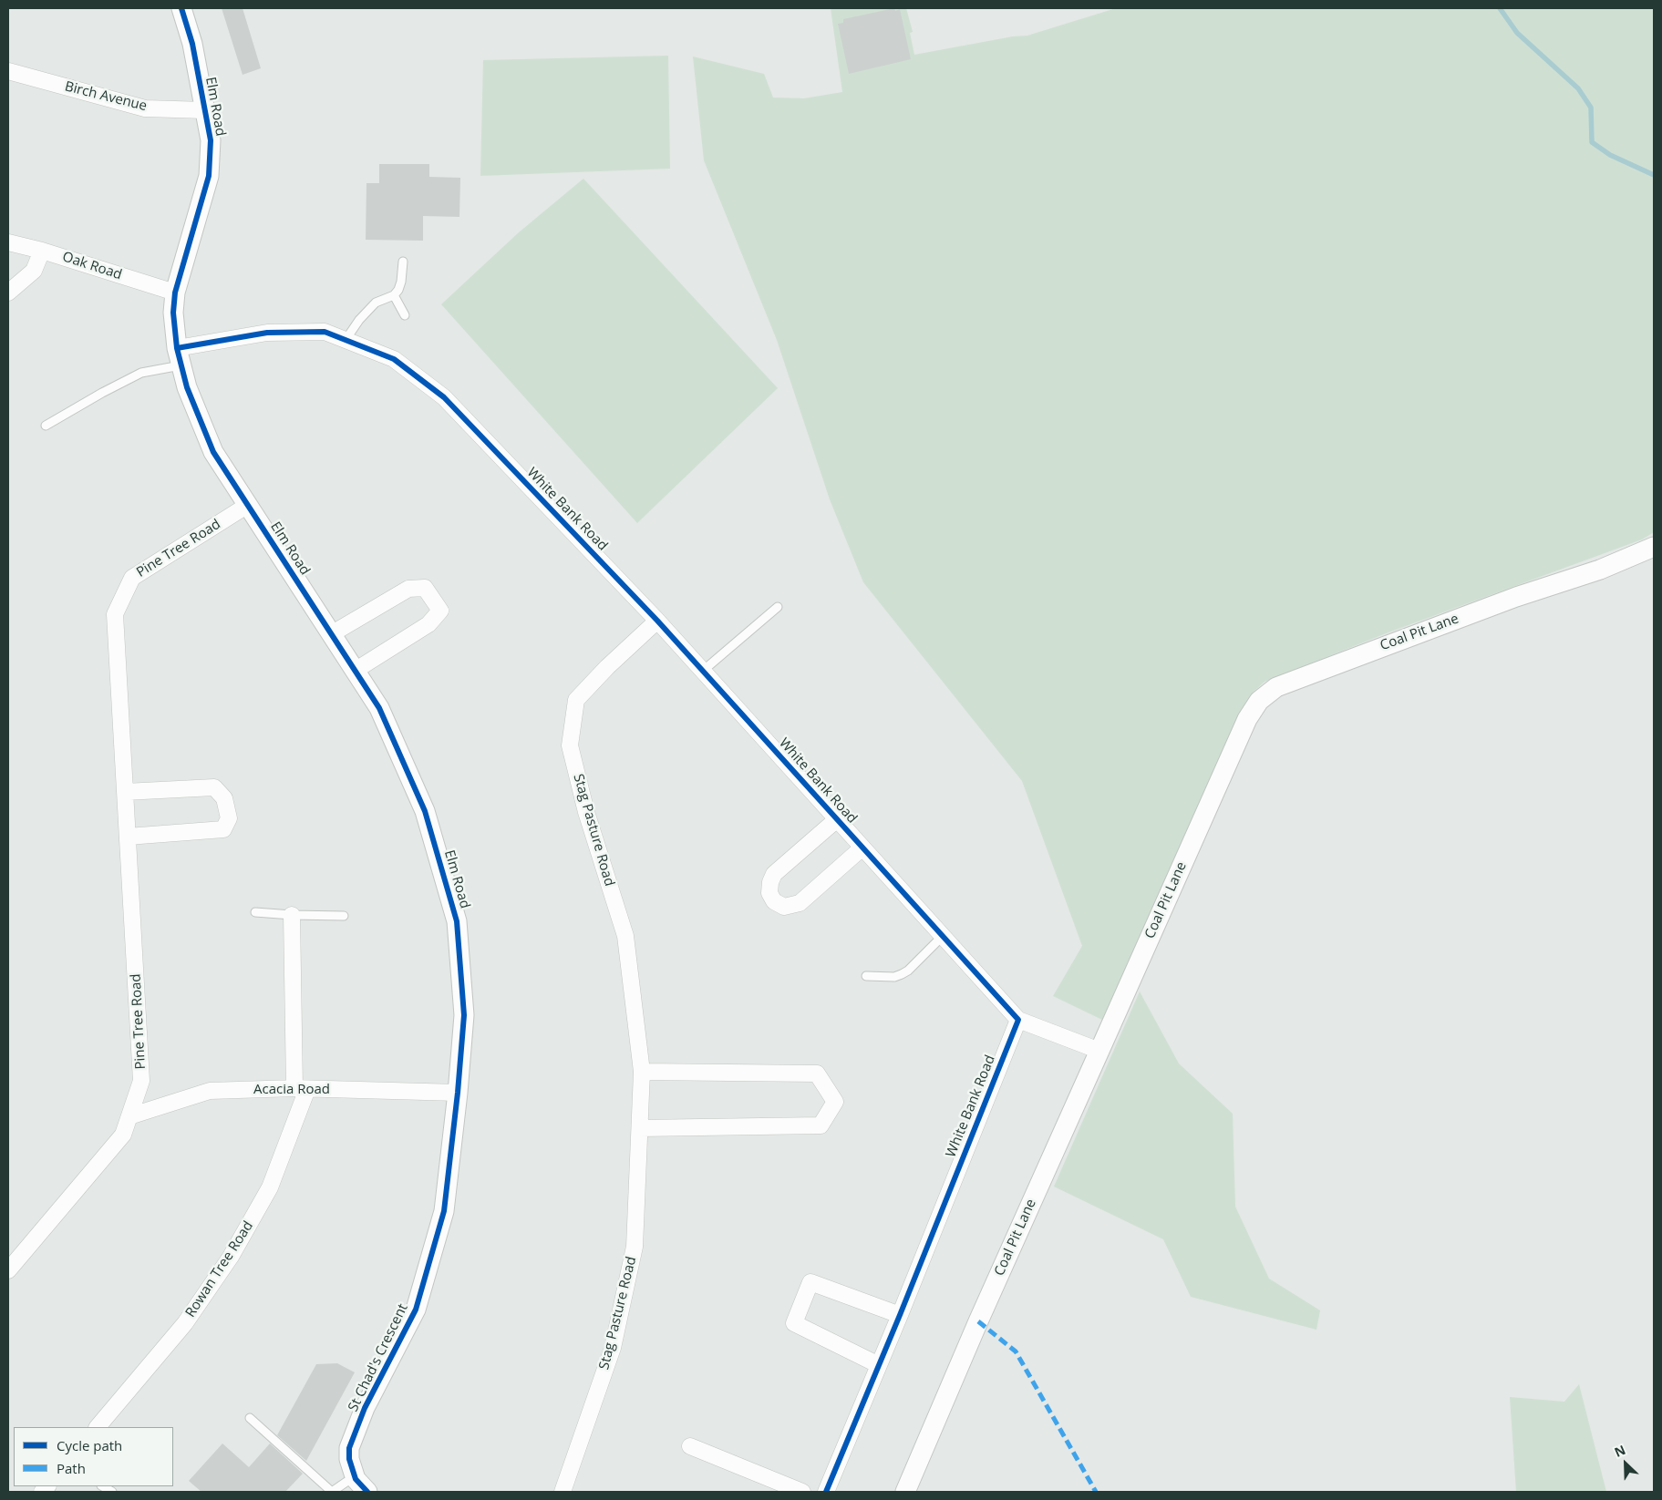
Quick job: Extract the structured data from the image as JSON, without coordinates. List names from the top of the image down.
{
  "streets": {
    "street": [
      "Birch Avenue",
      "Elm Road",
      "Oak Road",
      "White Bank Road",
      "Pine Tree Road",
      "Coal Pit Lane",
      "Stag Pasture Road",
      "Acacia Road",
      "Rowan Tree Road",
      "St Chad's Crescent"
    ]
  },
  "crossings": [
    ["Birch Avenue", "Elm Road"],
    ["Elm Road", "Oak Road"],
    ["Elm Road", "White Bank Road"],
    ["Elm Road", "Pine Tree Road"],
    ["Elm Road", "Acacia Road"],
    ["Elm Road", "St Chad's Crescent"],
    ["White Bank Road", "Stag Pasture Road"],
    ["Pine Tree Road", "Acacia Road"],
    ["Acacia Road", "Rowan Tree Road"],
    ["Acacia Road", "St Chad's Crescent"]
  ],
  "legend": ["Cycle path", "Path"],
  "north": "top left"
}
